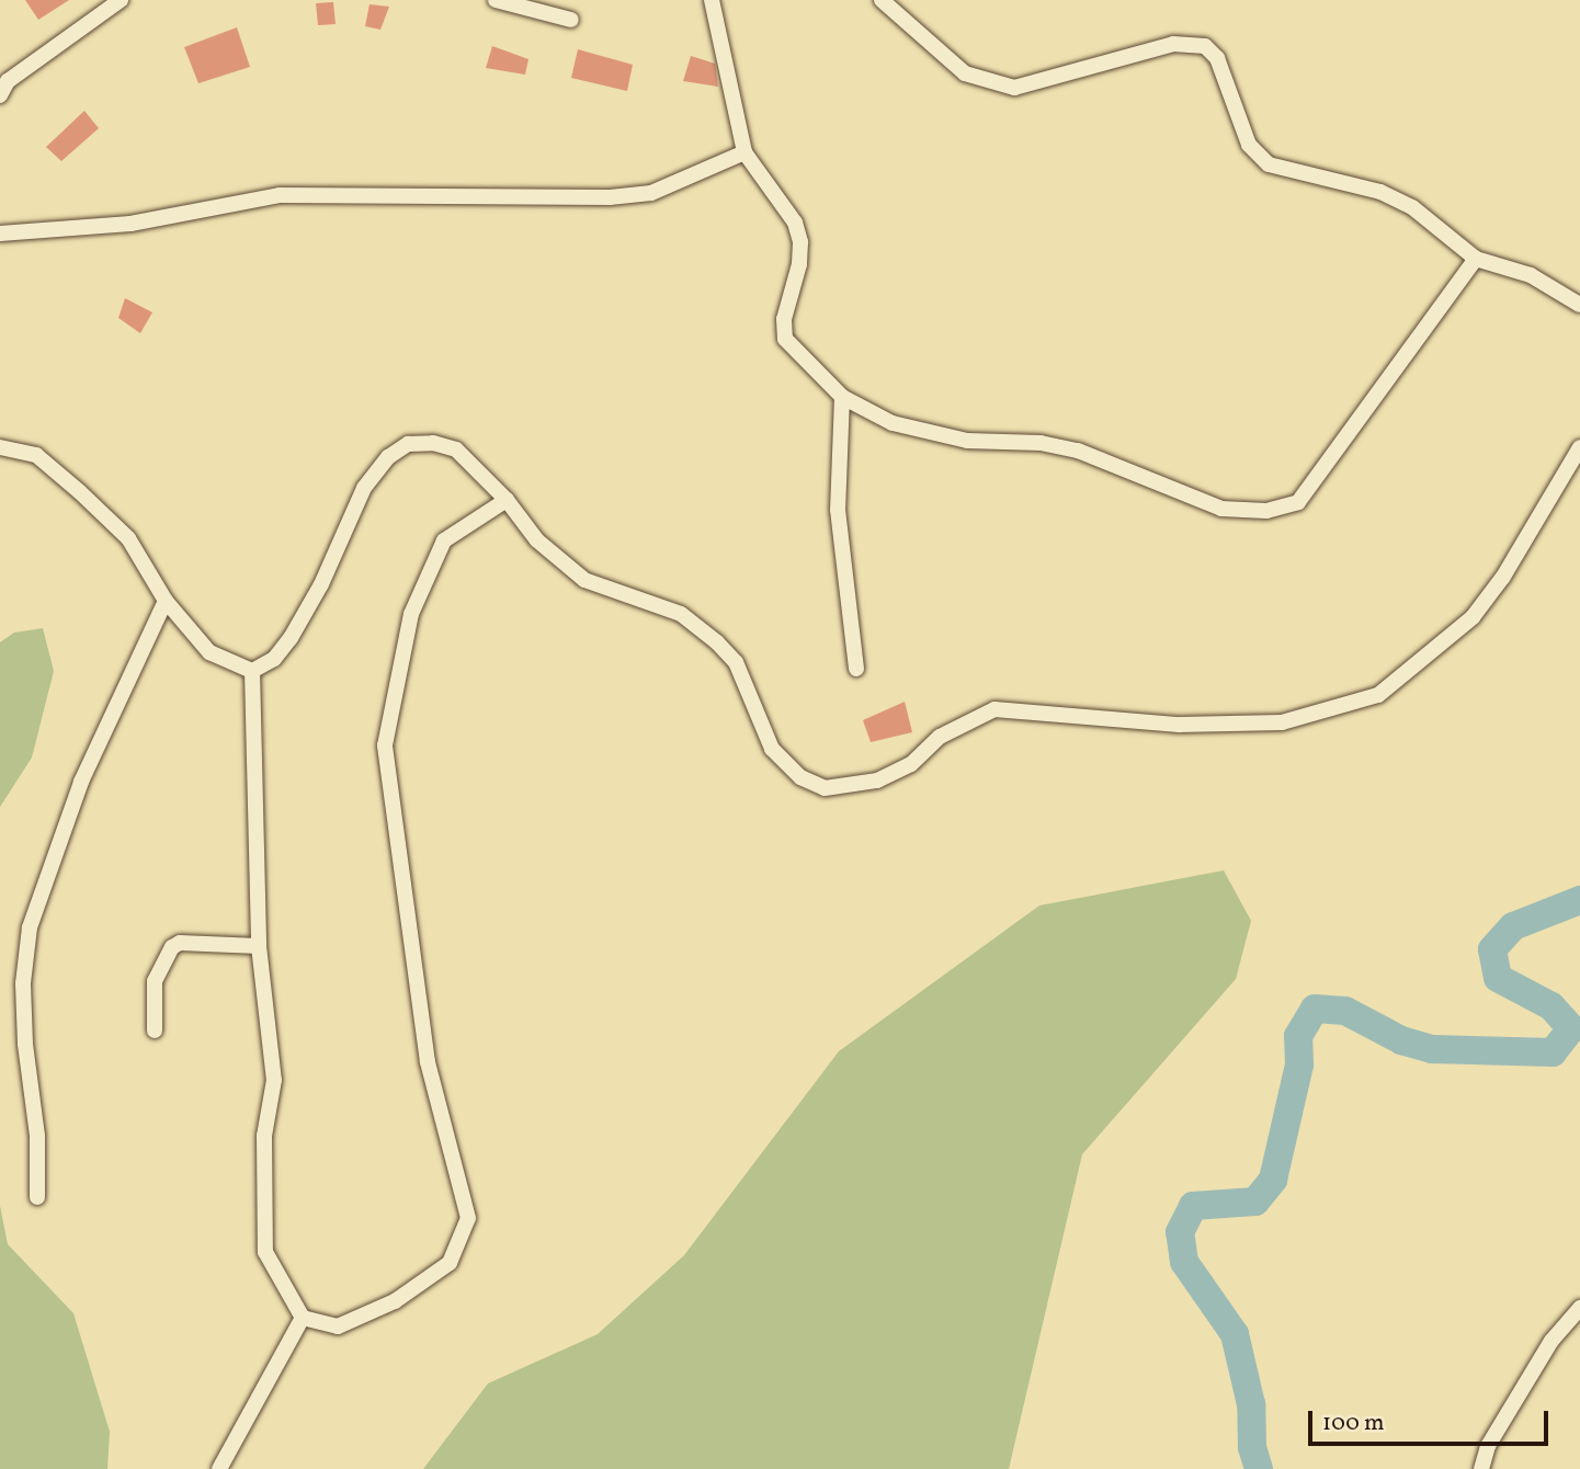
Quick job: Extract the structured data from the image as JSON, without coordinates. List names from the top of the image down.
{
  "scale_bar": "100 m"
}
